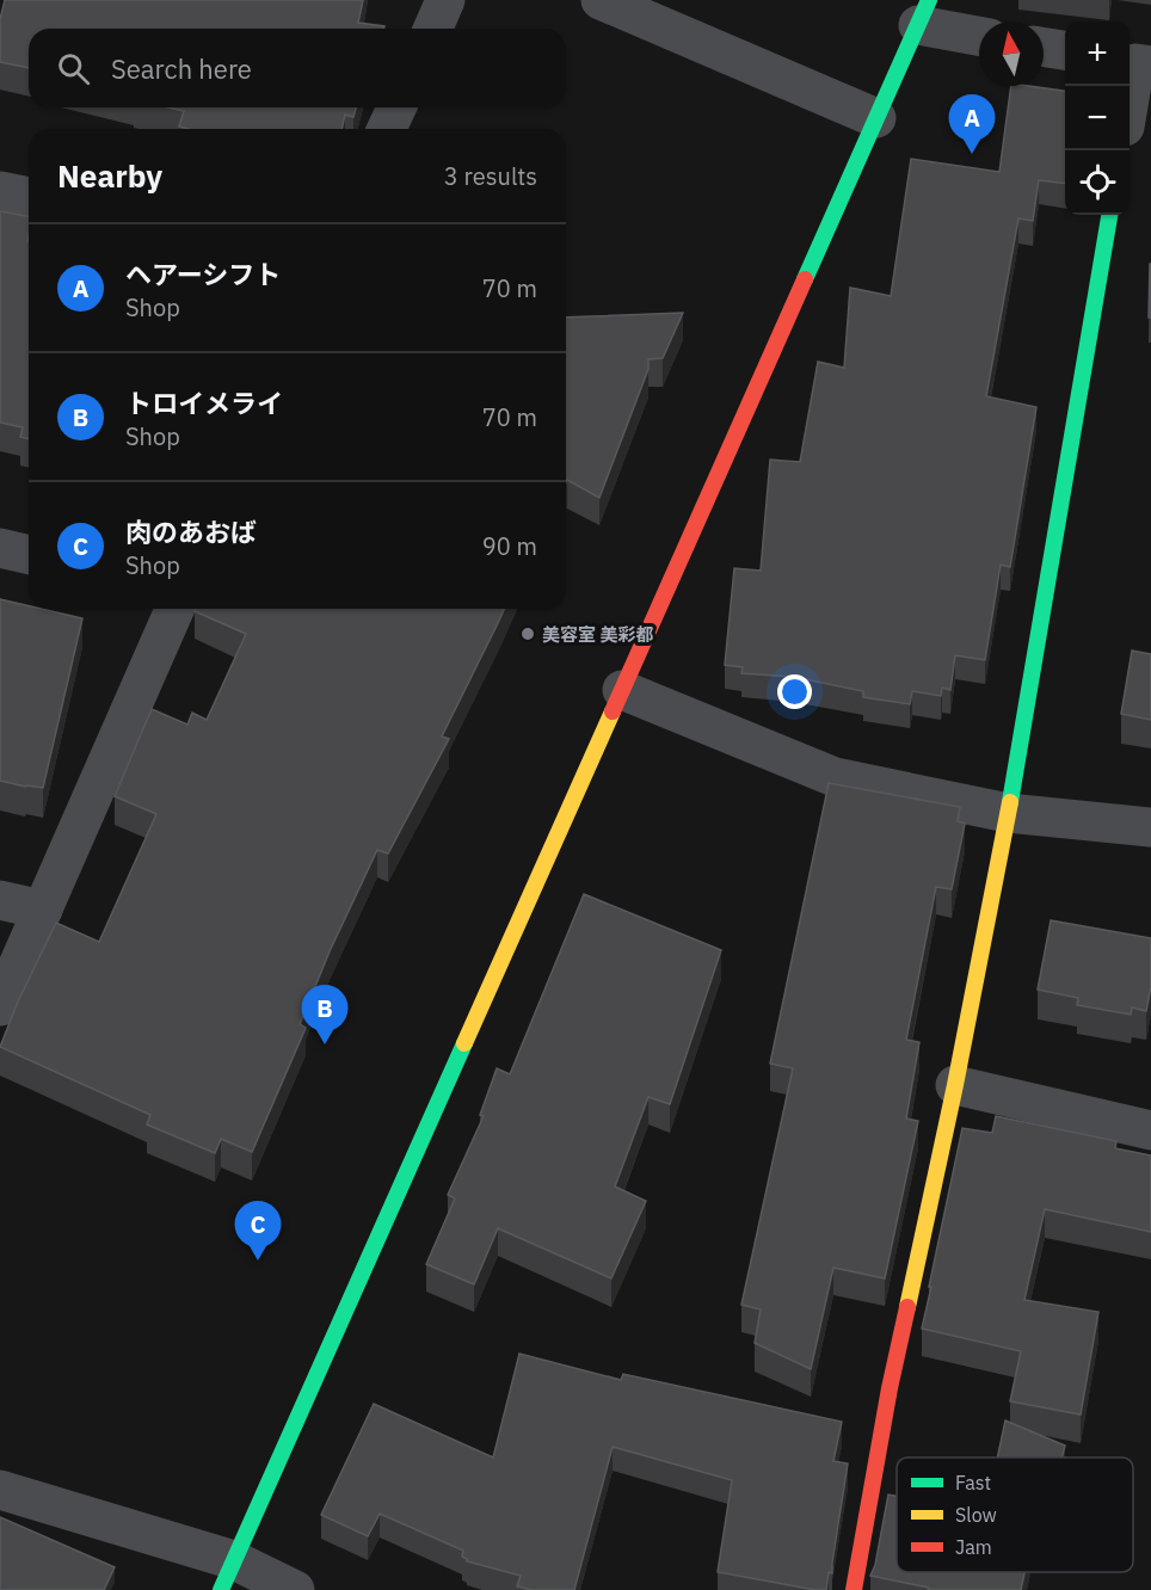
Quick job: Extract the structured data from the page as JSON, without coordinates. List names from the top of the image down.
{
  "places": ["美容室 美彩都"],
  "legend": ["Fast", "Slow", "Jam"],
  "north": "top",
  "page": {
    "map_buttons": ["+", "−"],
    "search": "Search here",
    "pins": ["A", "B", "C"],
    "heading": ["Nearby", "3 results"],
    "list": [
      {
        "mark": "A",
        "name": "ヘアーシフト",
        "note": "Shop",
        "value": "70 m"
      },
      {
        "mark": "B",
        "name": "トロイメライ",
        "note": "Shop",
        "value": "70 m"
      },
      {
        "mark": "C",
        "name": "肉のあおば",
        "note": "Shop",
        "value": "90 m"
      }
    ]
  }
}
